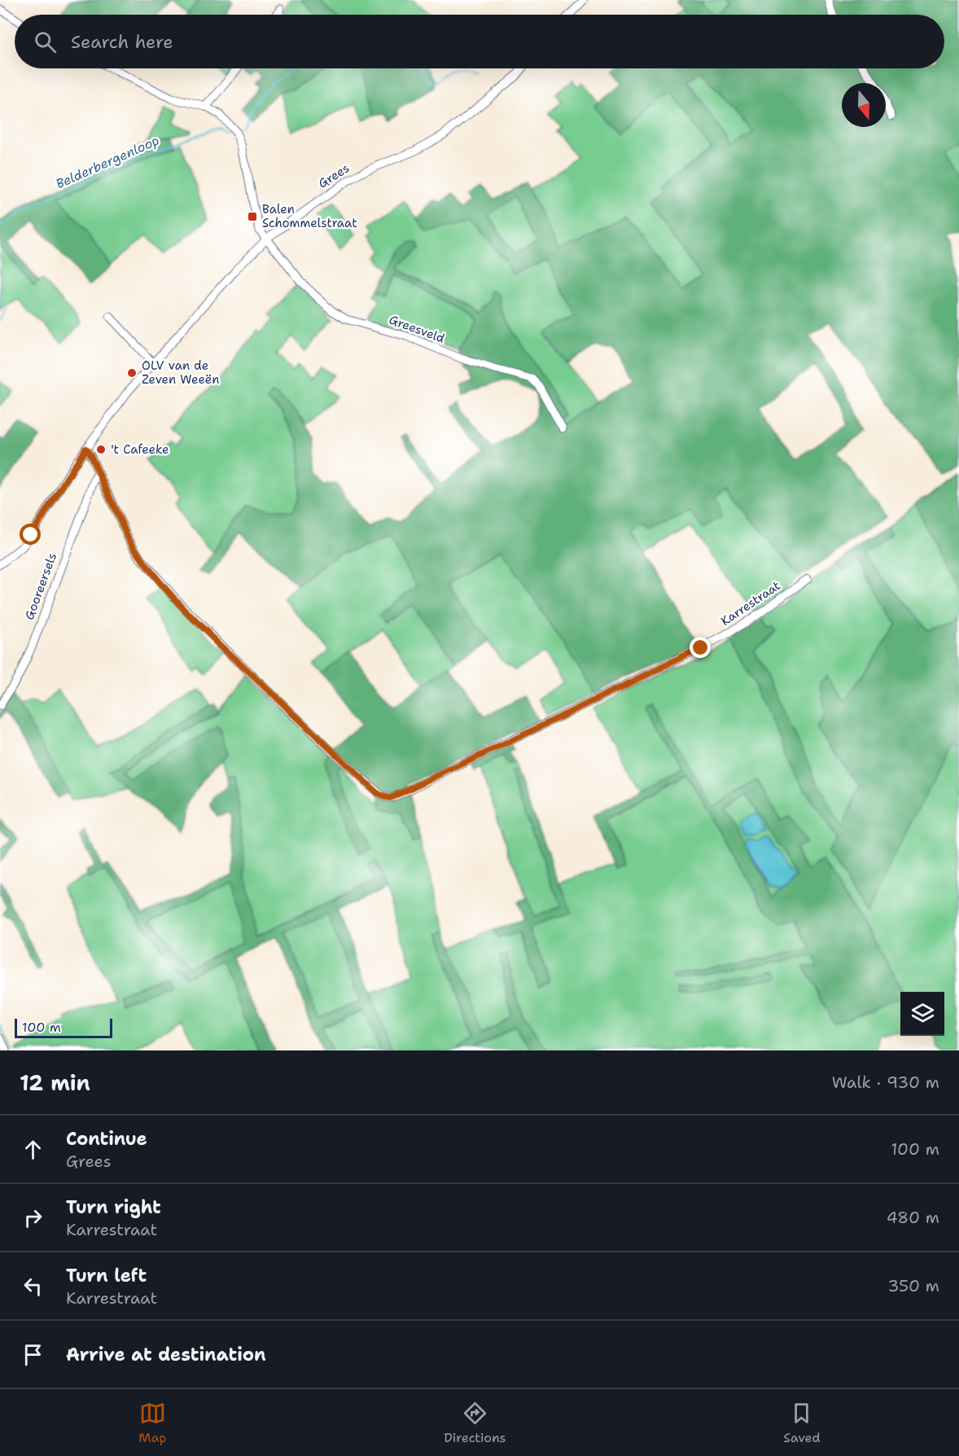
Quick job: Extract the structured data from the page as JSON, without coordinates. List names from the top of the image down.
{
  "streets": {
    "street": [
      "Grees",
      "Greesveld",
      "Gooreersels",
      "Karrestraat"
    ]
  },
  "crossings": [
    ["Grees", "Greesveld"],
    ["Grees", "Karrestraat"],
    ["Gooreersels", "Karrestraat"]
  ],
  "water": ["Belderbergenloop"],
  "places": {
    "transit": ["Balen Schommelstraat"],
    "other": ["OLV van de Zeven Weeën", "'t Cafeeke"]
  },
  "scale_bar": "100 m",
  "north": "bottom",
  "page": {
    "search": "Search here",
    "scale": "100 m",
    "heading": ["12 min", "Walk · 930 m"],
    "list": [
      ["Continue", "Grees", "100 m"],
      ["Turn right", "Karrestraat", "480 m"],
      ["Turn left", "Karrestraat", "350 m"],
      "Arrive at destination"
    ],
    "nav": ["Map", "Directions", "Saved"]
  }
}
